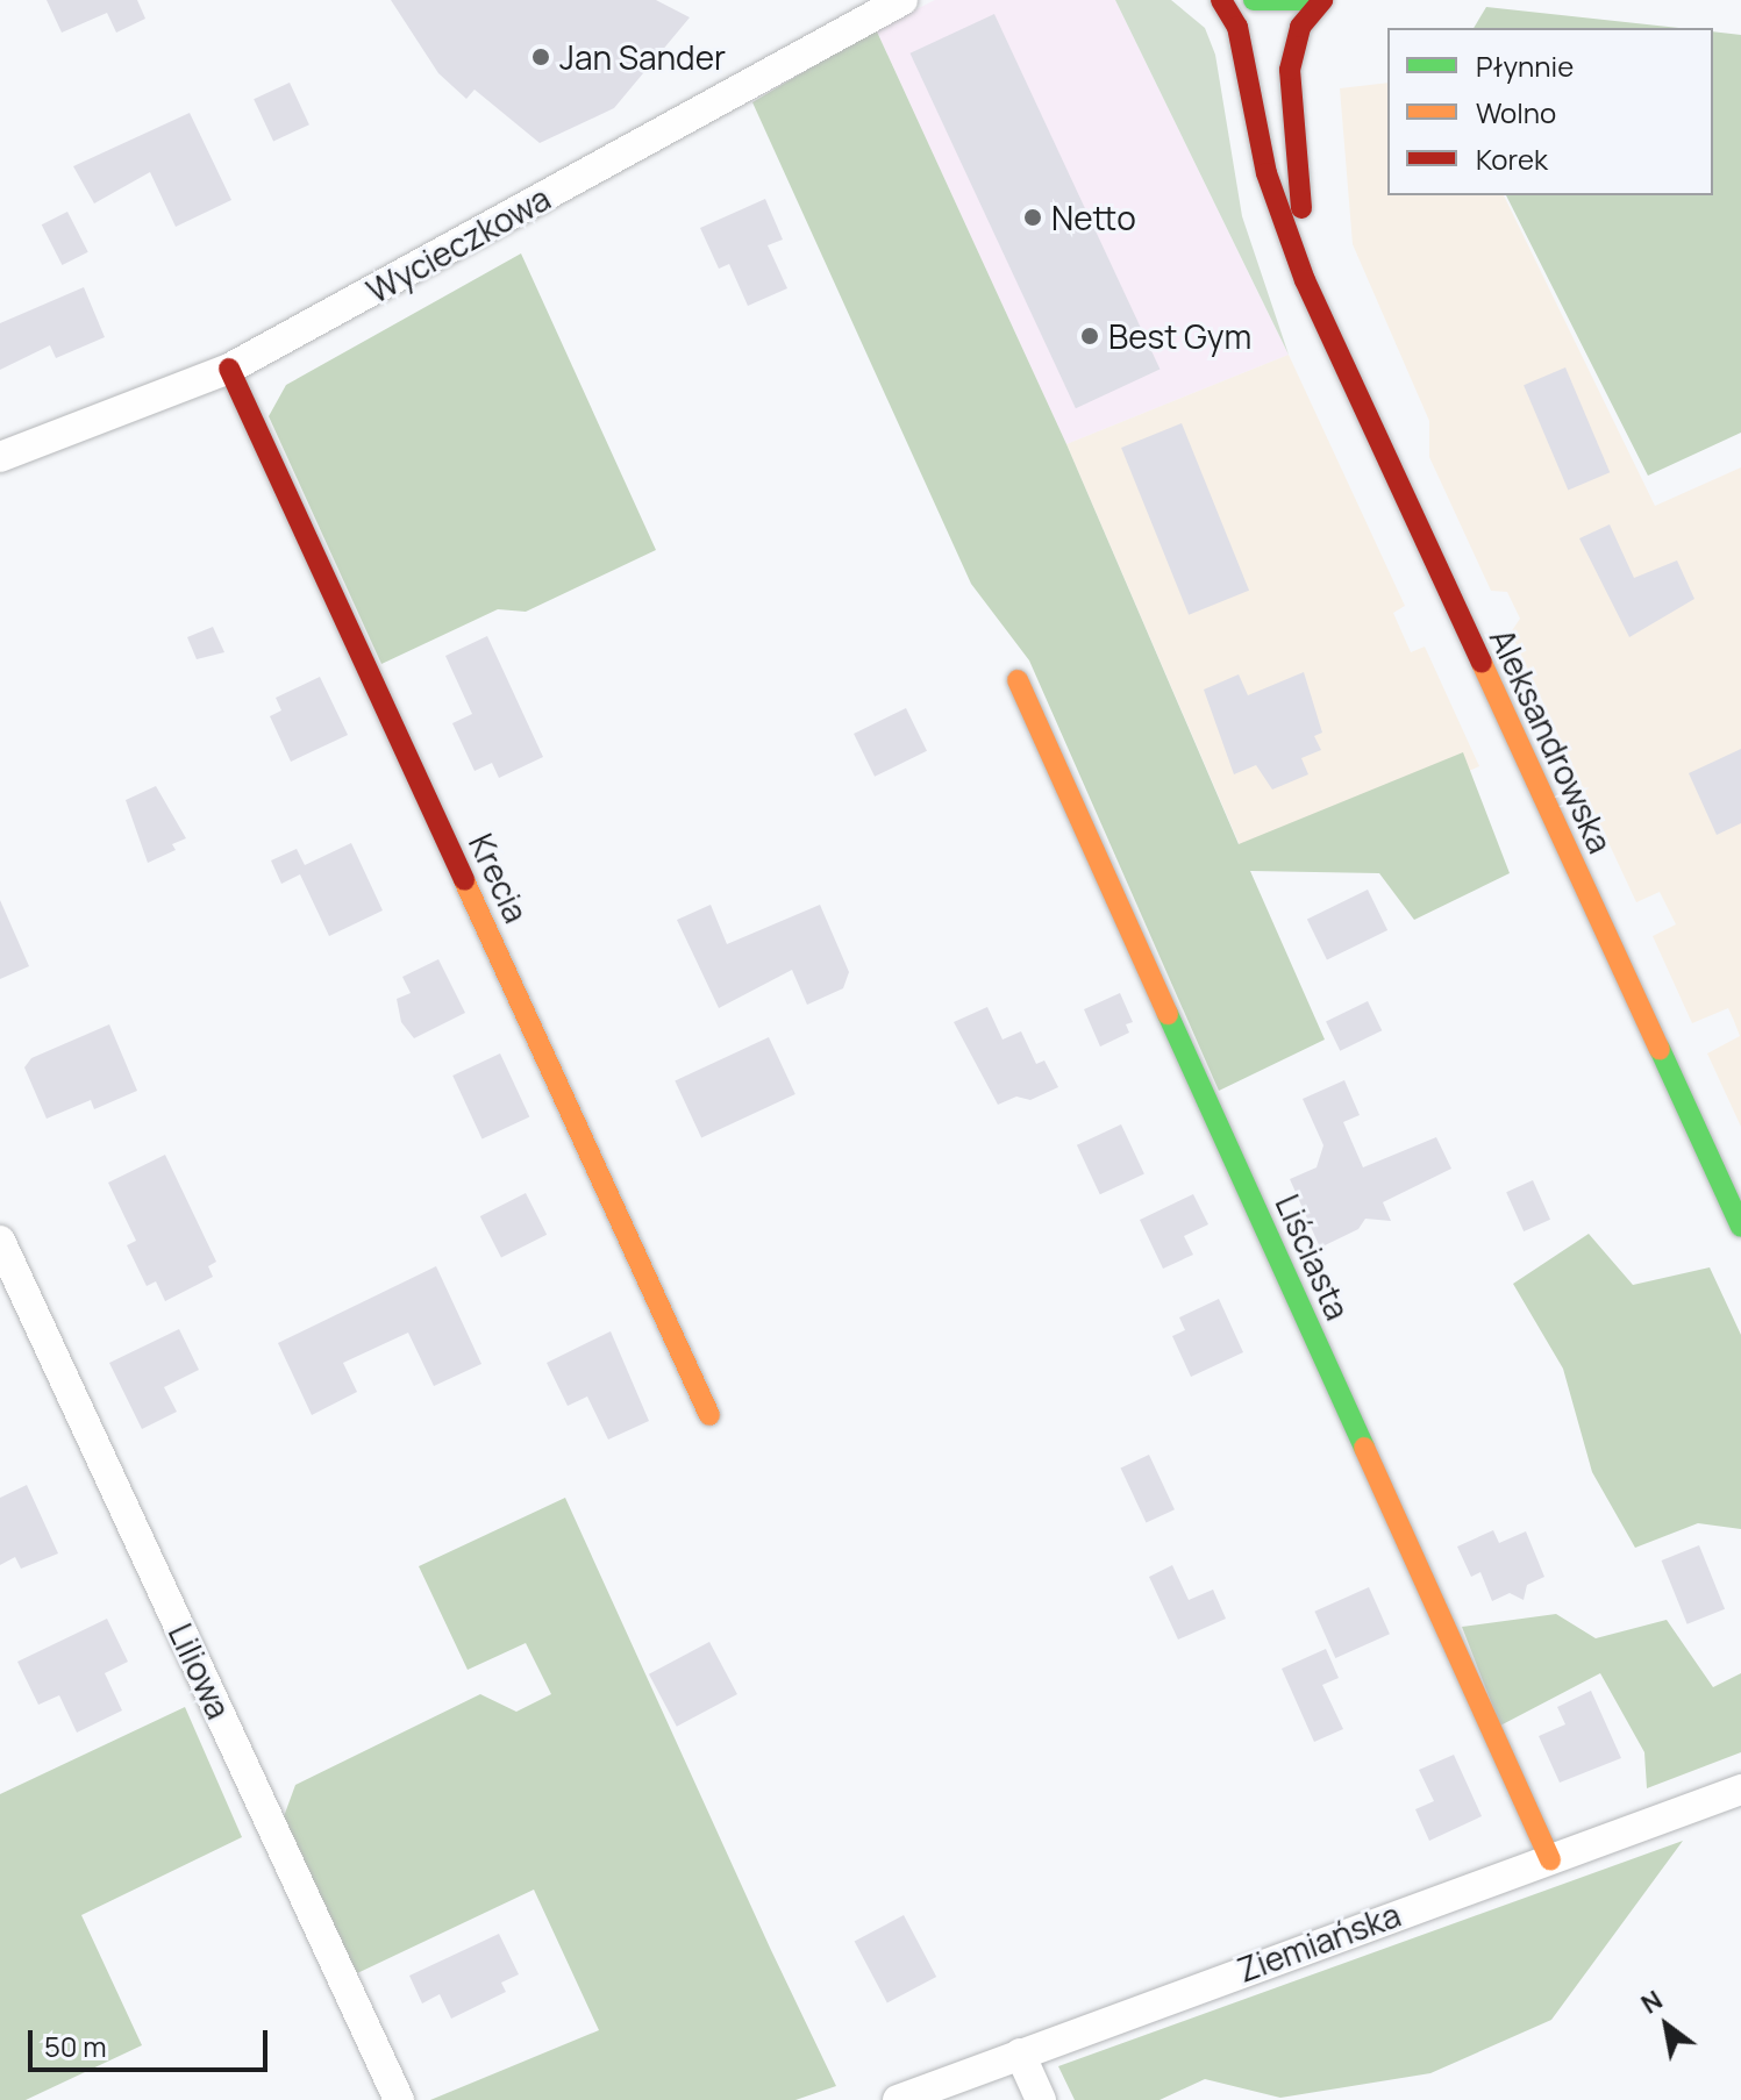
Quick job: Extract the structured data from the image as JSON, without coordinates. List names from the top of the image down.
{
  "streets": {
    "street": [
      "Wycieczkowa",
      "Aleksandrowska",
      "Krecia",
      "Liściasta",
      "Liliowa",
      "Ziemiańska"
    ]
  },
  "crossings": [
    ["Wycieczkowa", "Krecia"],
    ["Liściasta", "Ziemiańska"]
  ],
  "places": ["Jan Sander", "Netto", "Best Gym"],
  "legend": ["Płynnie", "Wolno", "Korek"],
  "scale_bar": "50 m",
  "north": "top left"
}
